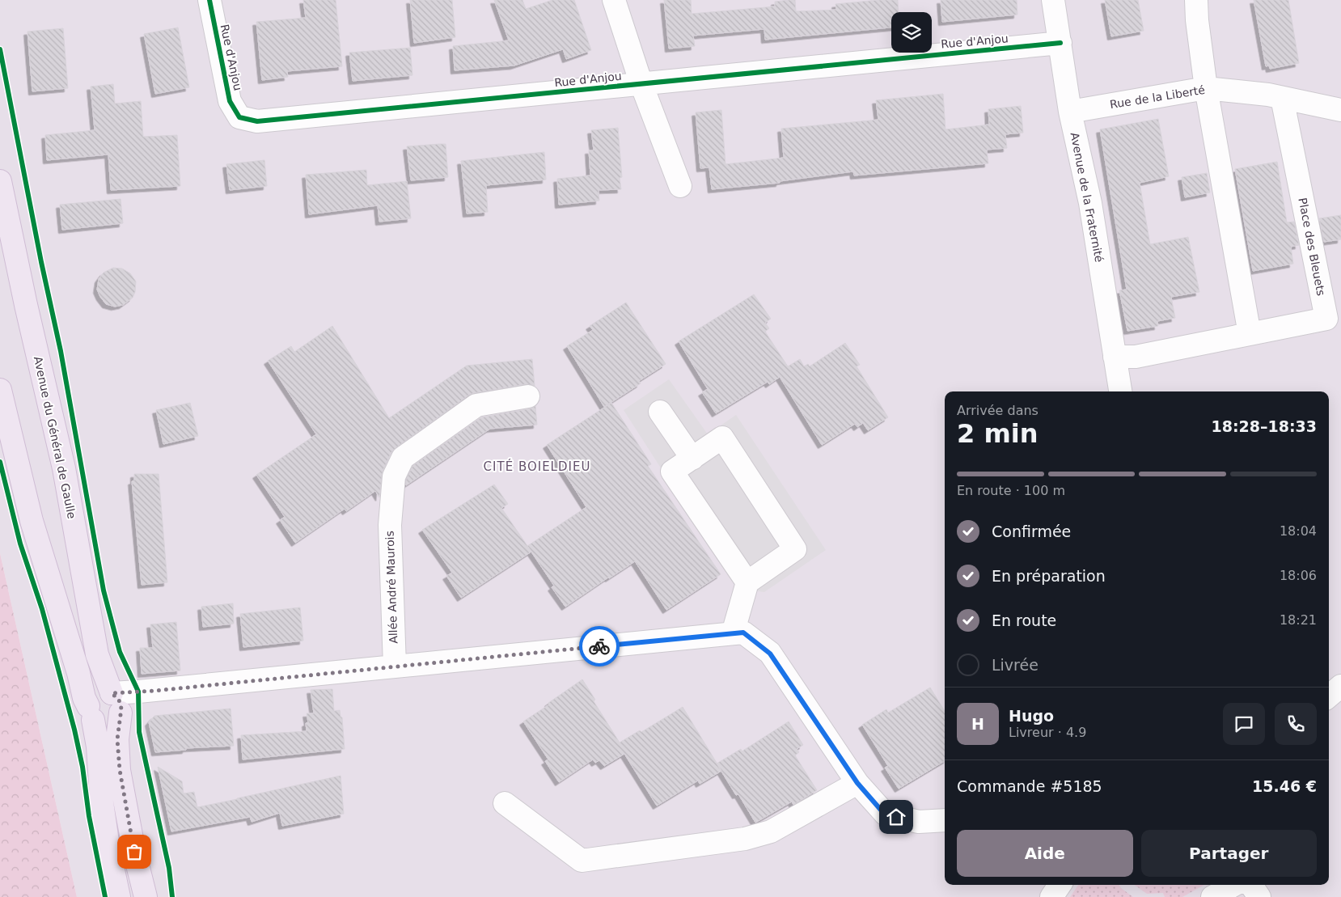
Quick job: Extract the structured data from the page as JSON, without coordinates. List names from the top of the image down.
{
  "streets": {
    "main road": ["Avenue du Général de Gaulle"],
    "street": [
      "Rue d'Anjou",
      "Rue de la Liberté",
      "Avenue de la Fraternité",
      "Place des Bleuets",
      "Allée André Maurois"
    ]
  },
  "crossings": [
    ["Rue d'Anjou", "Avenue de la Fraternité"],
    ["Rue de la Liberté", "Avenue de la Fraternité"],
    ["Rue de la Liberté", "Place des Bleuets"],
    ["Avenue de la Fraternité", "Place des Bleuets"]
  ],
  "districts": ["CITÉ BOIELDIEU"],
  "page": {
    "heading": ["2 min", "Arrivée dans", "18:28–18:33"],
    "panel": [
      "Hugo",
      "Livreur · 4.9",
      "Commande #5185",
      "15.46 €"
    ],
    "bar": "En route · 100 m",
    "list": [
      ["Confirmée", "18:04"],
      ["En préparation", "18:06"],
      ["En route", "18:21"],
      "Livrée"
    ],
    "round": "H",
    "buttons": ["Aide", "Partager"]
  }
}
